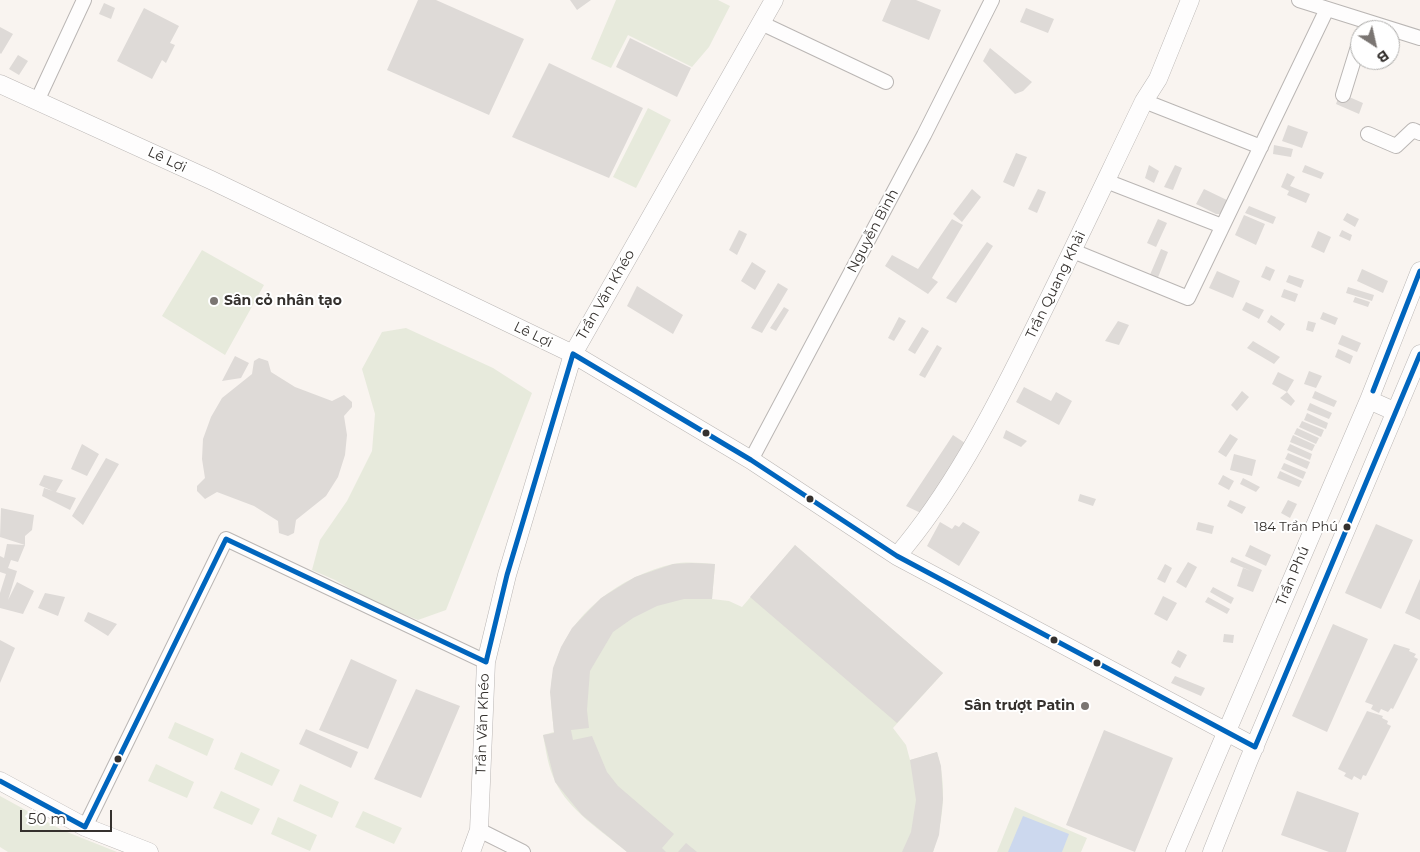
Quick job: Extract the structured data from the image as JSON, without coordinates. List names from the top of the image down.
{
  "streets": {
    "street": [
      "Lê Lợi",
      "Nguyễn Bình",
      "Trần Quang Khải",
      "Trần Văn Khéo",
      "Trần Phú"
    ]
  },
  "crossings": [
    ["Lê Lợi", "Nguyễn Bình"],
    ["Lê Lợi", "Trần Quang Khải"],
    ["Lê Lợi", "Trần Văn Khéo"],
    ["Lê Lợi", "Trần Phú"]
  ],
  "places": ["Sân cỏ nhân tạo", "184 Trần Phú", "Sân trượt Patin"],
  "scale_bar": "50 m",
  "north": "bottom right"
}
